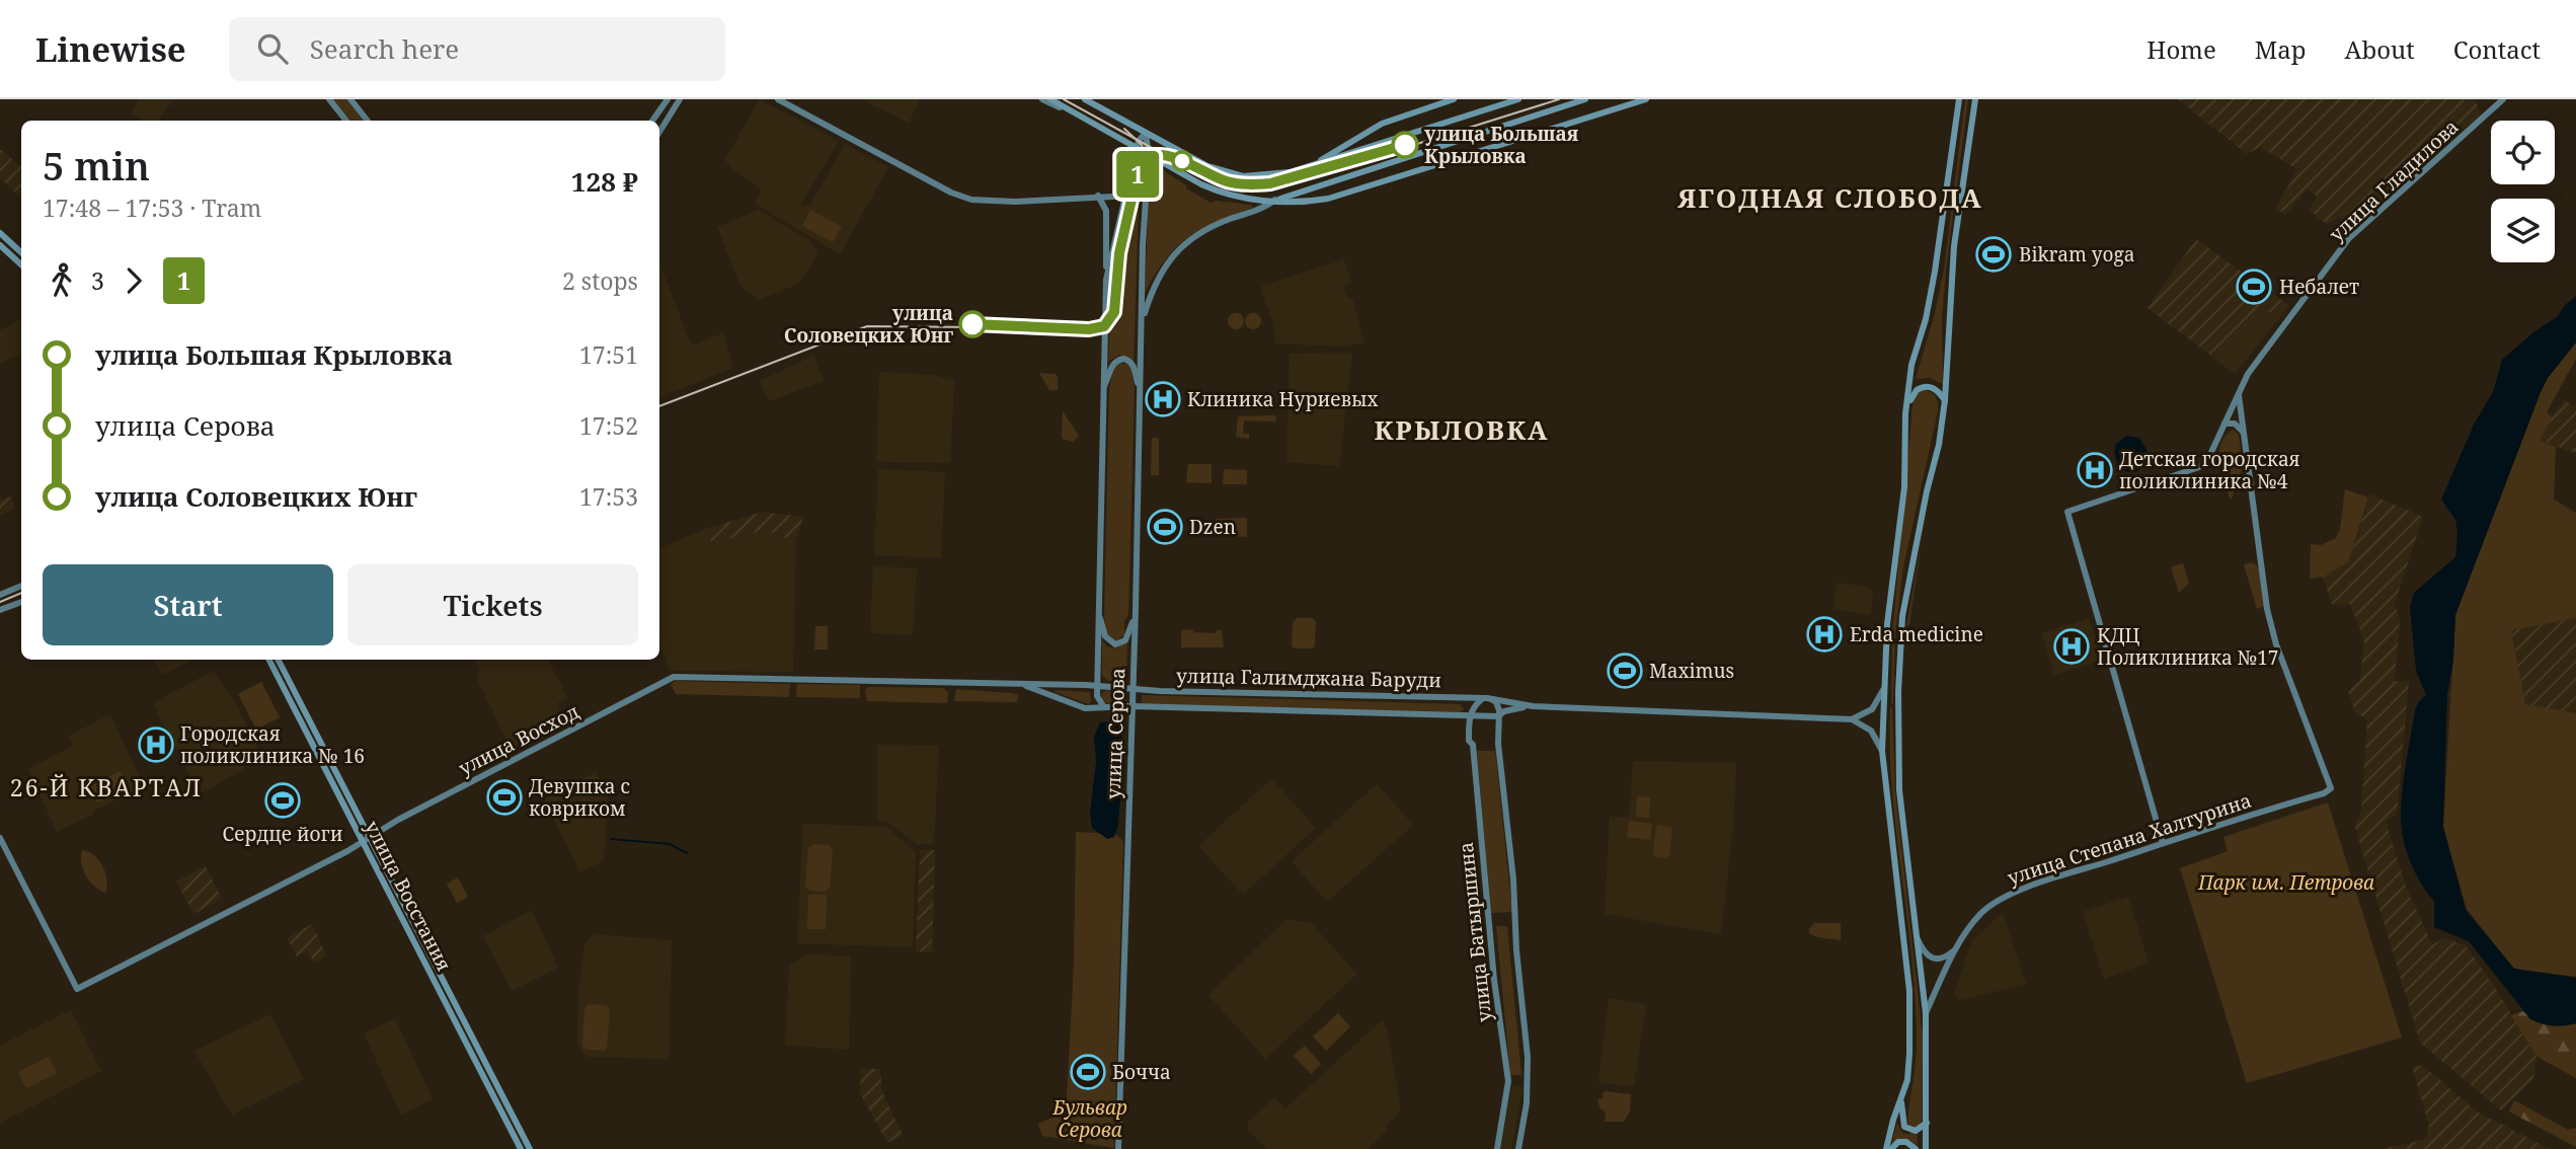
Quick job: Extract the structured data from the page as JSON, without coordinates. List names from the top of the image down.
{
  "streets": {
    "main road": ["улица Восстания"],
    "street": [
      "улица Гладилова",
      "улица Галимджана Баруди",
      "улица Серова",
      "улица Восход",
      "улица Степана Халтурина",
      "улица Батыршина"
    ]
  },
  "crossings": [
    ["улица Гладилова", "улица Степана Халтурина"],
    ["улица Галимджана Баруди", "улица Серова"],
    ["улица Галимджана Баруди", "улица Восход"],
    ["улица Галимджана Баруди", "улица Батыршина"],
    ["улица Серова", "улица Восход"],
    ["улица Восход", "улица Восстания"]
  ],
  "districts": ["ЯГОДНАЯ СЛОБОДА", "КРЫЛОВКА", "26-Й КВАРТАЛ"],
  "parks": ["Парк им. Петрова", "Бульвар Серова"],
  "places": {
    "other": ["улица Большая Крыловка", "улица Соловецких Юнг"],
    "sports": [
      "Bikram yoga",
      "Небалет",
      "Dzen",
      "Maximus",
      "Девушка с ковриком",
      "Сердце йоги",
      "Бочча"
    ],
    "hospital": [
      "Клиника Нуриевых",
      "Детская городская поликлиника №4",
      "Erda medicine",
      "КДЦ Поликлиника №17",
      "Городская поликлиника № 16"
    ]
  },
  "lines": ["tram line 1"],
  "page": {
    "header": "Linewise",
    "search": "Search here",
    "nav": [
      "Home",
      "Map",
      "About",
      "Contact"
    ],
    "on_map": "1",
    "heading": ["5 min", "17:48 – 17:53 · Tram", "128 ₽"],
    "legs": ["3", "1", "2 stops"],
    "list": [
      {
        "name": "улица Большая Крыловка",
        "value": "17:51"
      },
      {
        "name": "улица Серова",
        "value": "17:52"
      },
      {
        "name": "улица Соловецких Юнг",
        "value": "17:53"
      }
    ],
    "buttons": ["Start", "Tickets"]
  }
}
